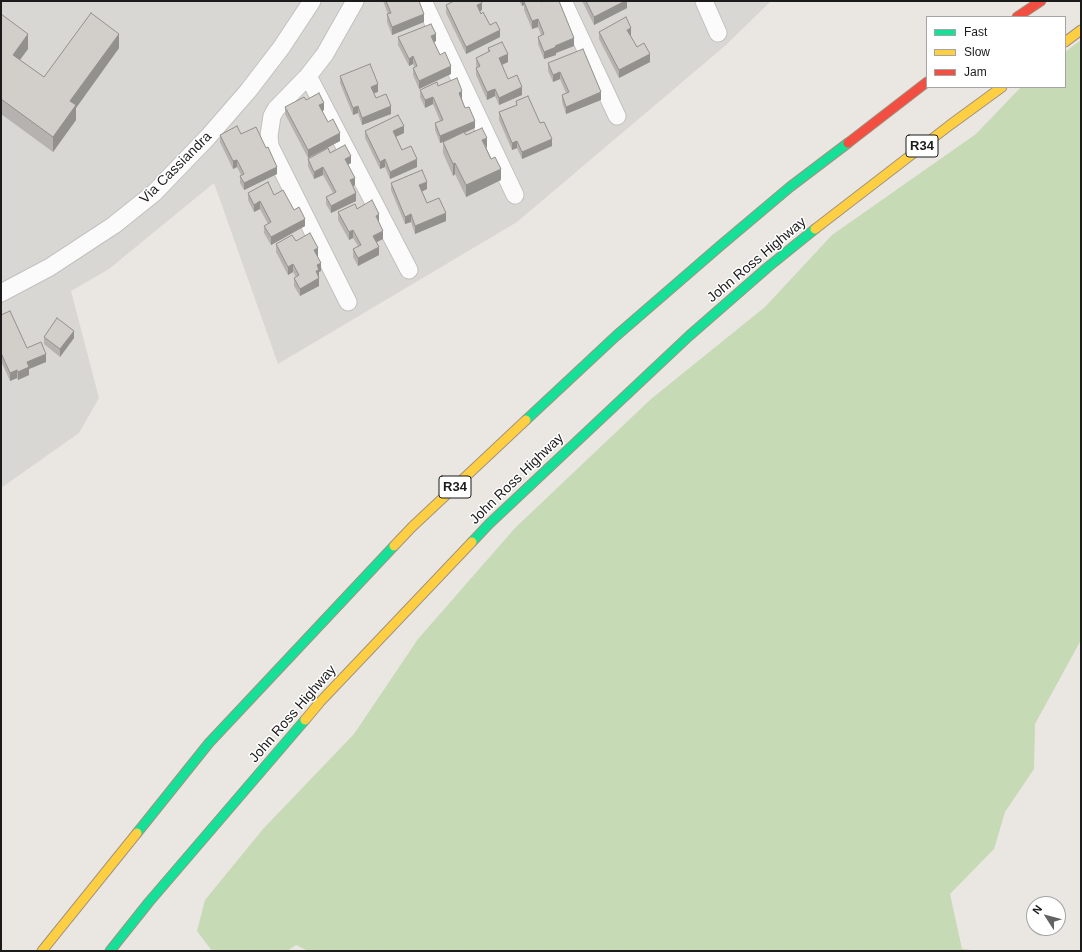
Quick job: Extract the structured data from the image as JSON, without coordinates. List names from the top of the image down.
{
  "streets": {
    "main road": ["R34", "John Ross Highway"],
    "street": ["Via Cassiandra"]
  },
  "legend": ["Fast", "Slow", "Jam"],
  "north": "top left"
}
